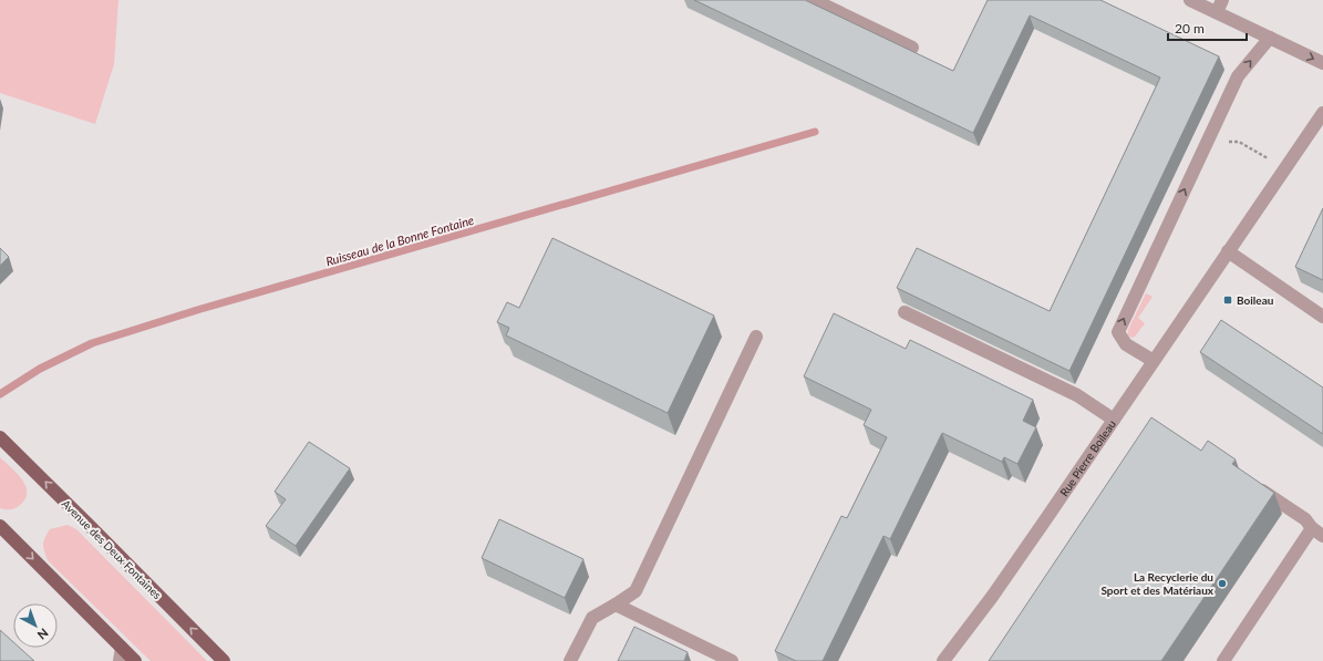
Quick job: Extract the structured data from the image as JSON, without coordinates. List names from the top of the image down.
{
  "streets": {
    "main road": ["Avenue des Deux Fontaines"],
    "street": ["Rue Pierre Boileau"]
  },
  "water": ["Ruisseau de la Bonne Fontaine"],
  "places": {
    "transit": ["Boileau"],
    "other": ["La Recyclerie du Sport et des Matériaux"]
  },
  "scale_bar": "20 m",
  "north": "bottom right"
}
